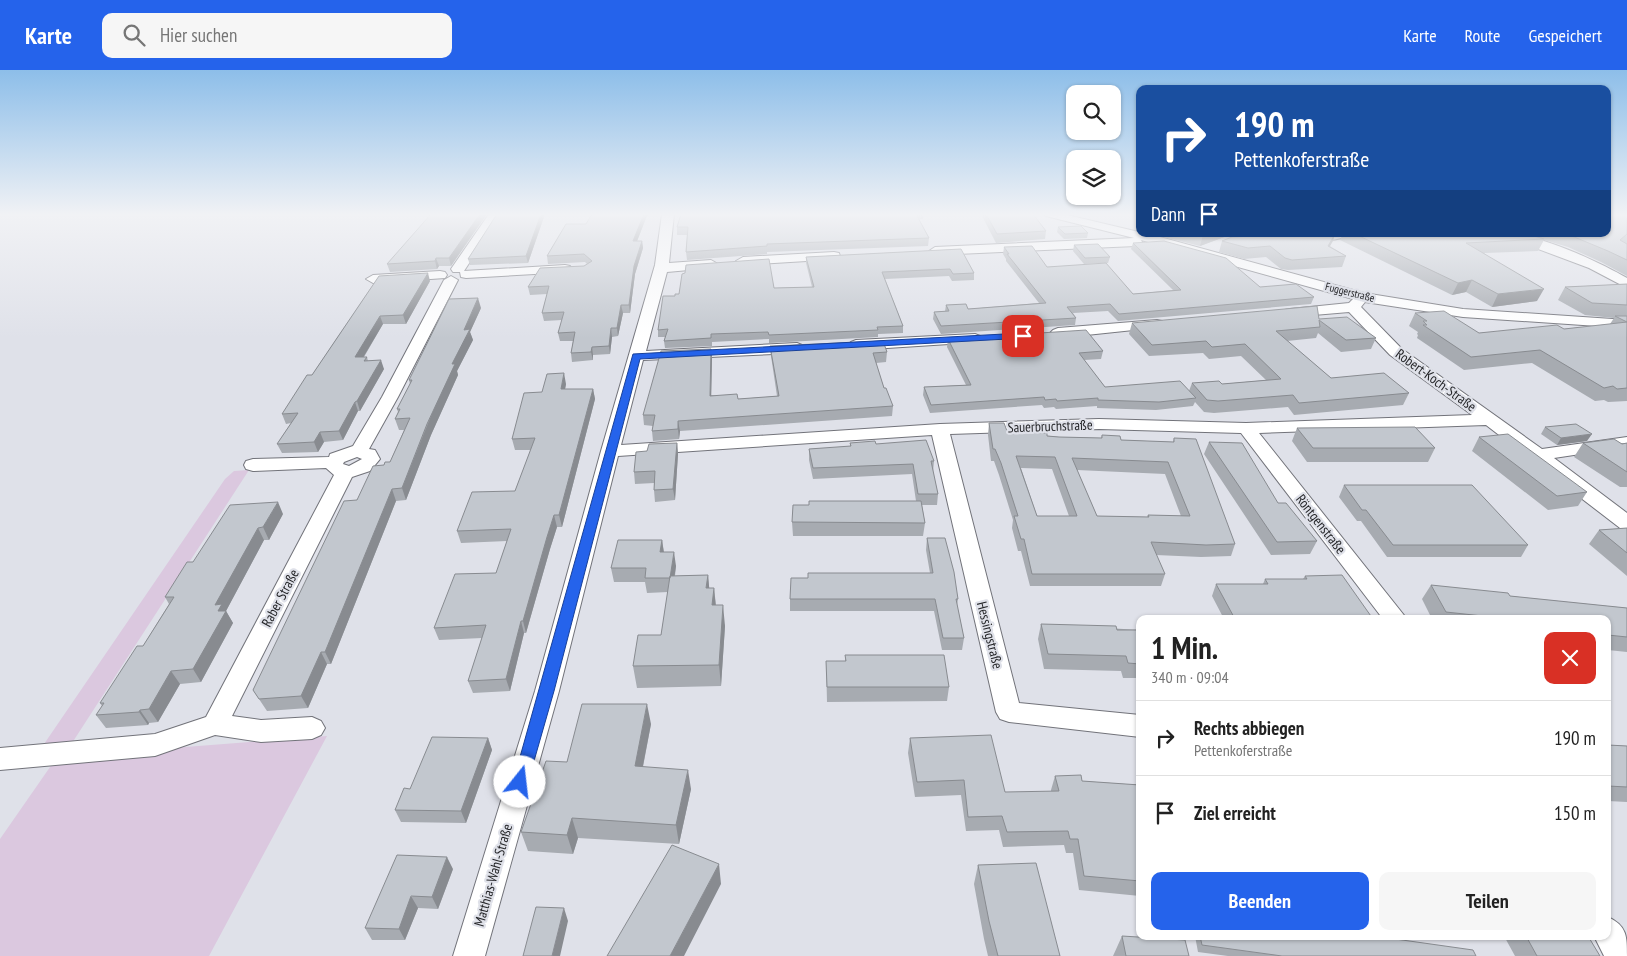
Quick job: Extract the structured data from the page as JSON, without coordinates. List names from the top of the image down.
{
  "streets": {
    "street": [
      "Fuggerstraße",
      "Robert-Koch-Straße",
      "Sauerbruchstraße",
      "Röntgenstraße",
      "Raber Straße",
      "Hessingstraße",
      "Matthias-Wahl-Straße"
    ]
  },
  "crossings": [
    ["Fuggerstraße", "Robert-Koch-Straße"],
    ["Robert-Koch-Straße", "Sauerbruchstraße"],
    ["Sauerbruchstraße", "Röntgenstraße"],
    ["Sauerbruchstraße", "Hessingstraße"],
    ["Sauerbruchstraße", "Matthias-Wahl-Straße"]
  ],
  "page": {
    "header": "Karte",
    "search": "Hier suchen",
    "nav": ["Karte", "Route", "Gespeichert"],
    "turn": ["190 m", "Pettenkoferstraße"],
    "then": "Dann",
    "heading": ["1 Min.", "340 m · 09:04"],
    "list": [
      {
        "name": "Rechts abbiegen",
        "note": "Pettenkoferstraße",
        "value": "190 m"
      },
      {
        "name": "Ziel erreicht",
        "value": "150 m"
      }
    ],
    "buttons": ["Beenden", "Teilen"]
  }
}
